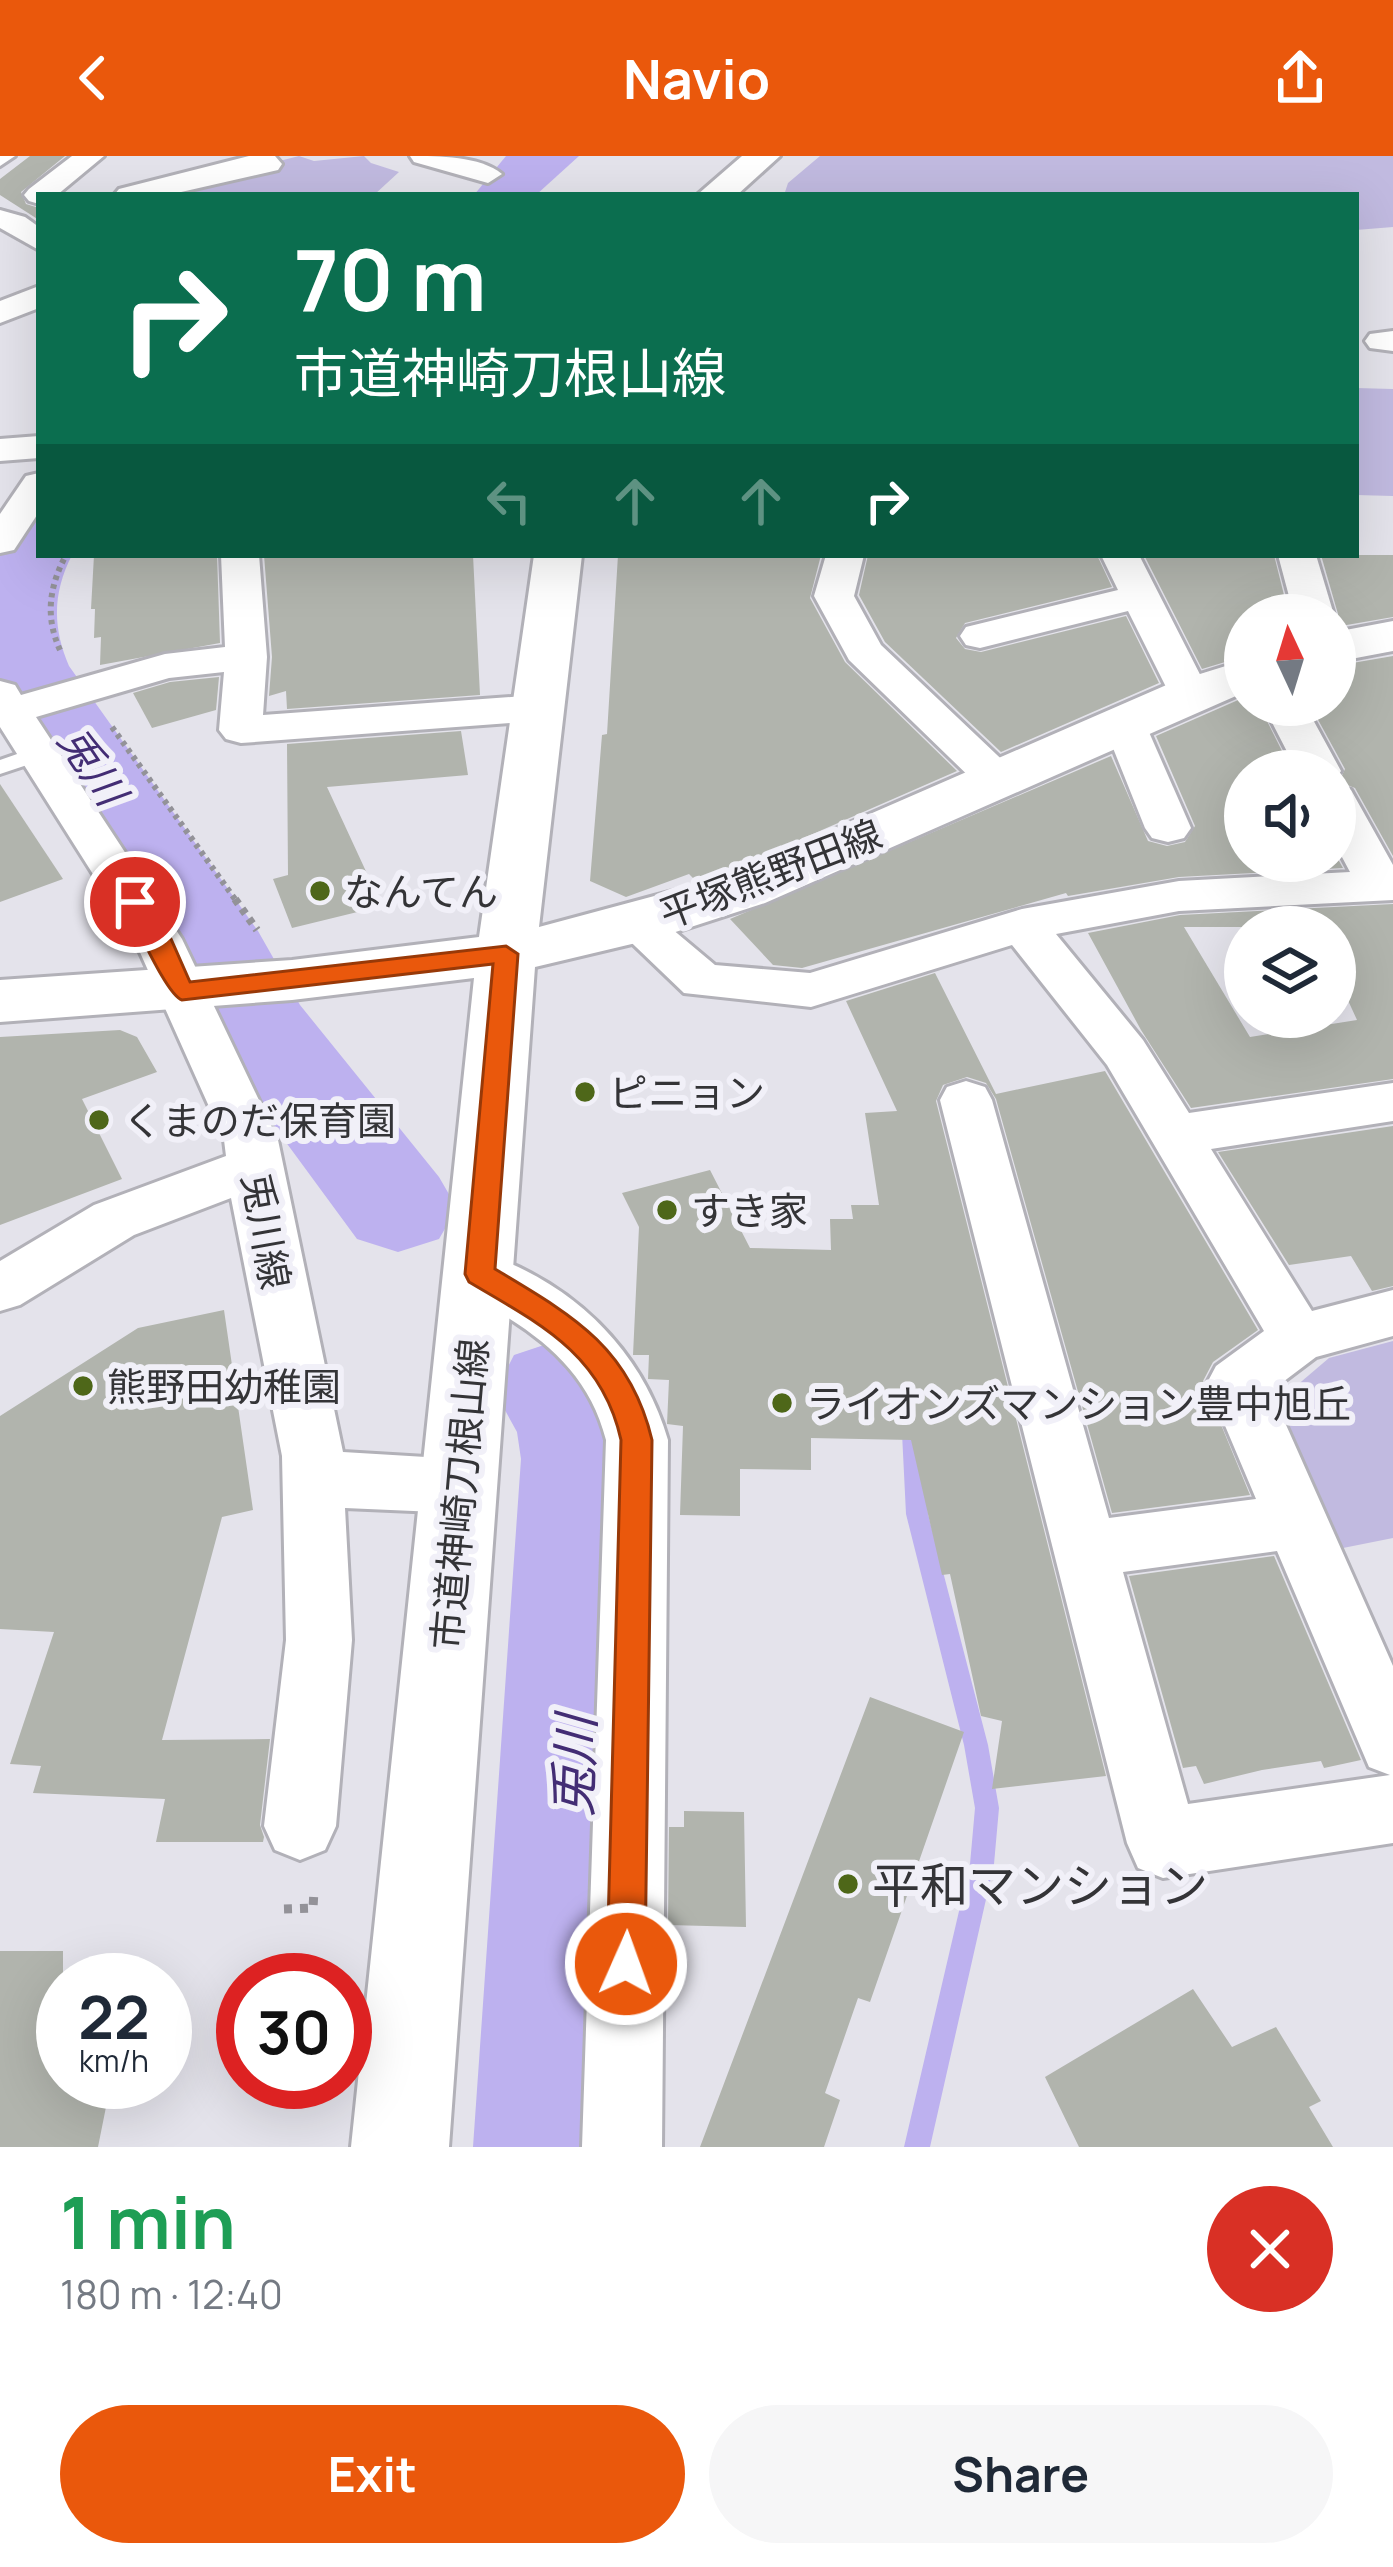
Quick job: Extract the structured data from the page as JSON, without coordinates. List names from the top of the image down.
{
  "streets": {
    "street": ["平塚熊野田線", "兎川線", "市道神崎刀根山線"]
  },
  "crossings": [
    ["平塚熊野田線", "兎川線"],
    ["平塚熊野田線", "市道神崎刀根山線"]
  ],
  "water": ["兎川"],
  "places": [
    "なんてん",
    "ピニョン",
    "くまのだ保育園",
    "すき家",
    "熊野田幼稚園",
    "ライオンズマンション豊中旭丘",
    "平和マンション"
  ],
  "north": "top",
  "page": {
    "header": "Navio",
    "turn": ["70 m", "市道神崎刀根山線"],
    "speed": "22 km/h",
    "limit": "30",
    "heading": ["1 min", "180 m · 12:40"],
    "buttons": ["Exit", "Share"]
  }
}
